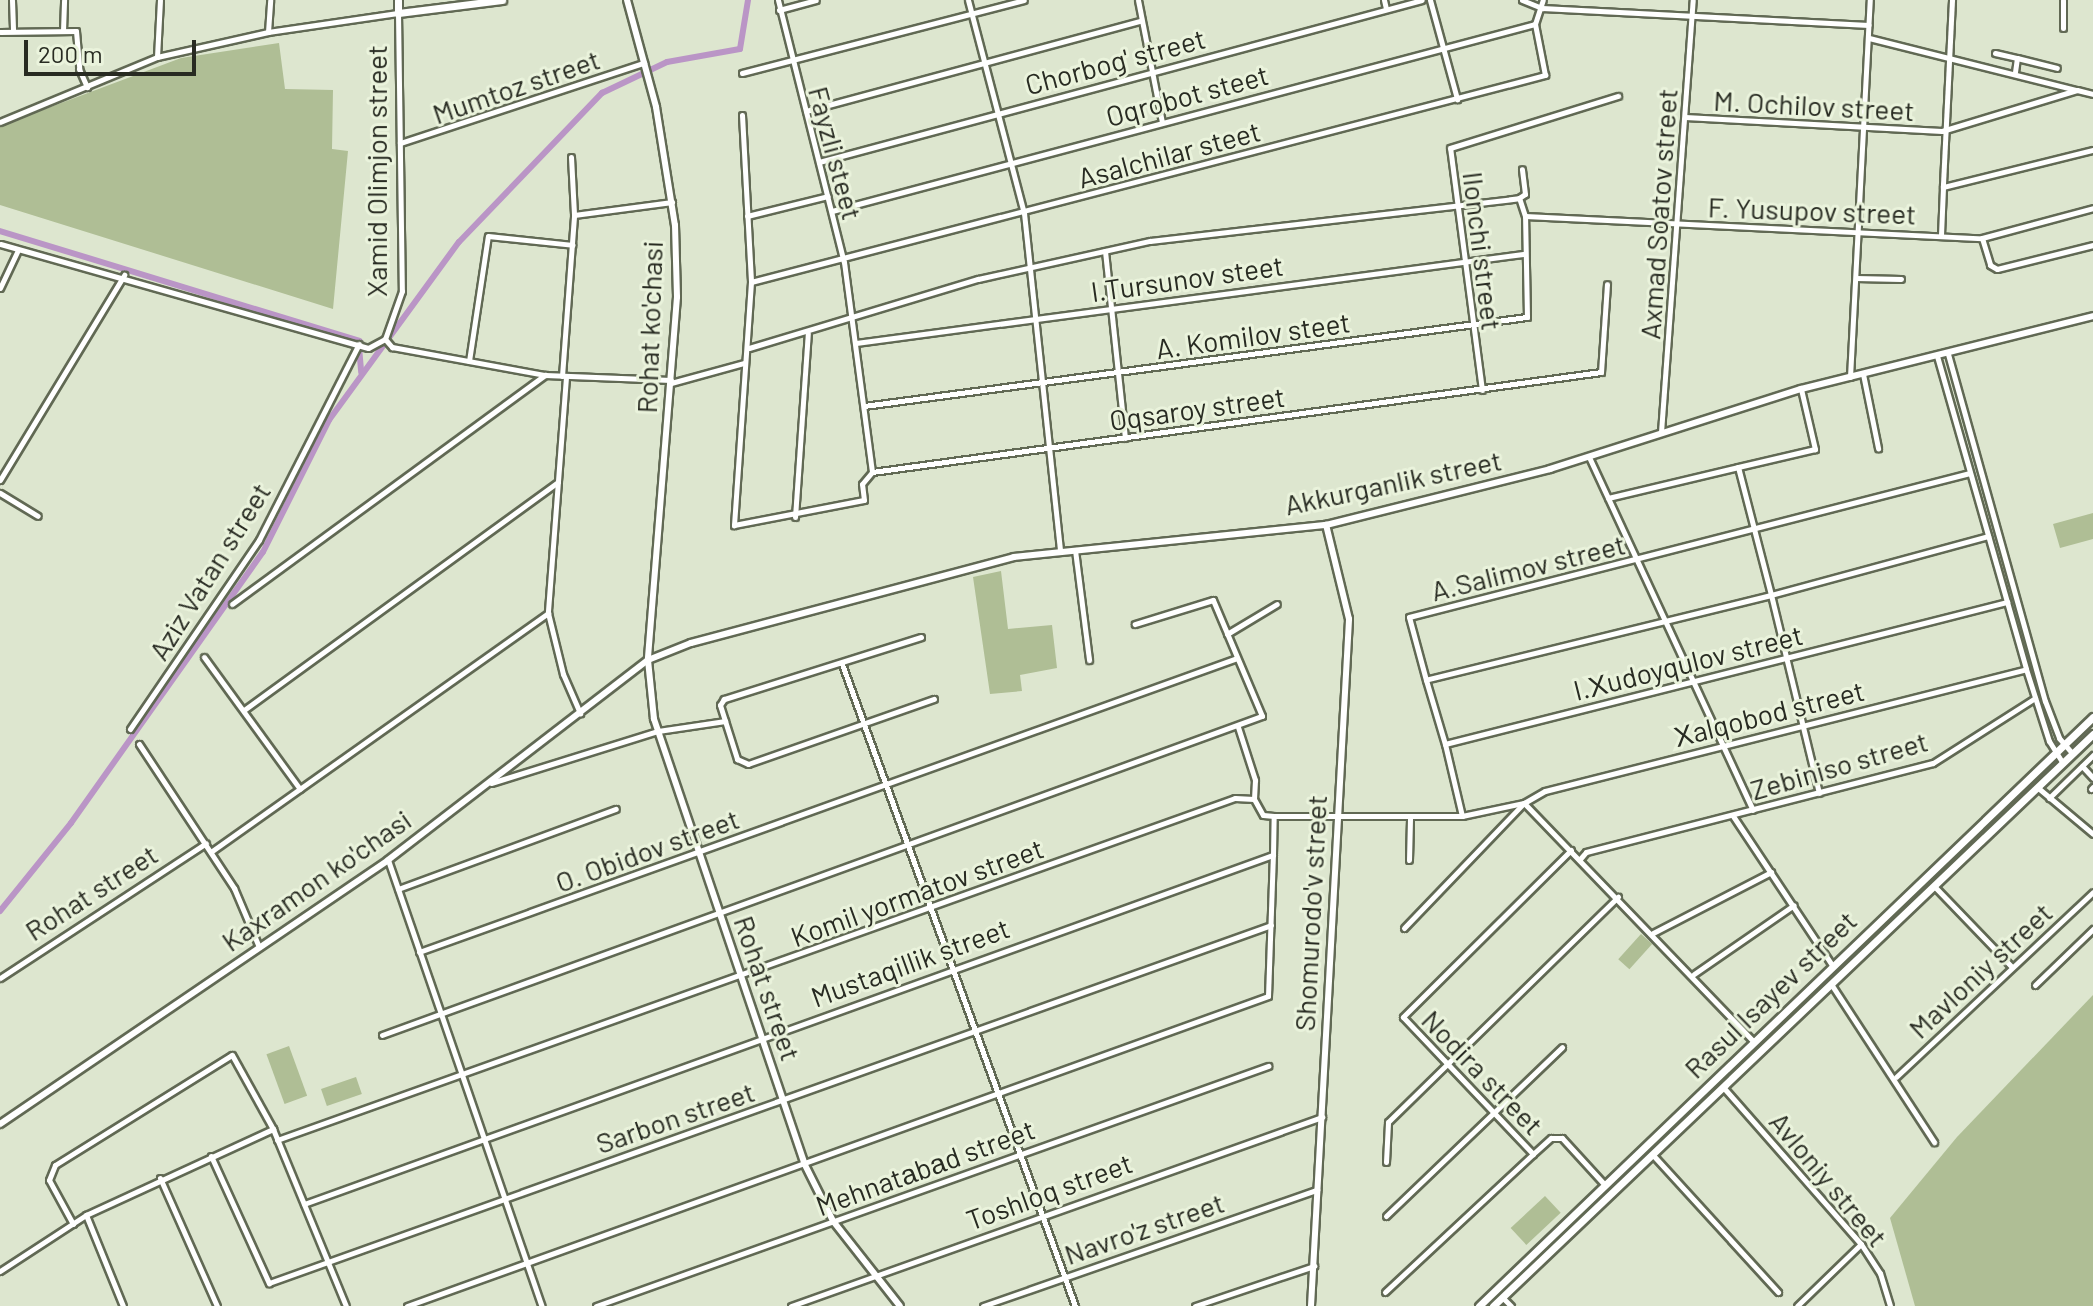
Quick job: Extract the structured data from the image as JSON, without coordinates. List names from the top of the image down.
{
  "streets": {
    "main road": ["Xamid Olimjon street", "Rasul Isayev street"],
    "street": [
      "Chorbog' street",
      "Mumtoz street",
      "Oqrobot steet",
      "M. Ochilov street",
      "Fayzli steet",
      "Asalchilar steet",
      "F. Yusupov street",
      "Axmad Soatov street",
      "Ilonchi street",
      "I.Tursunov steet",
      "Rohat ko'chasi",
      "A. Komilov steet",
      "Oqsaroy street",
      "Akkurganlik street",
      "A.Salimov street",
      "Aziz Vatan street",
      "I.Хudoyqulov street",
      "Хalqobod street",
      "Zebiniso street",
      "O. Obidov street",
      "Kaxramon ko'chasi",
      "Rohat street",
      "Komil yormatov street",
      "Shomurodo'v street",
      "Mustaqillik street",
      "Mavloniy street",
      "Nodira street",
      "Sarbon street",
      "Mehnatаbаd street",
      "Avloniy street",
      "Toshloq street",
      "Navro'z street"
    ]
  },
  "crossings": [
    ["Chorbog' street", "Fayzli steet"],
    ["Mumtoz street", "Xamid Olimjon street"],
    ["Mumtoz street", "Rohat ko'chasi"],
    ["Oqrobot steet", "Fayzli steet"],
    ["Oqrobot steet", "Asalchilar steet"],
    ["M. Ochilov street", "Axmad Soatov street"],
    ["Fayzli steet", "Asalchilar steet"],
    ["Fayzli steet", "I.Tursunov steet"],
    ["Fayzli steet", "A. Komilov steet"],
    ["Fayzli steet", "Oqsaroy street"],
    ["F. Yusupov street", "Axmad Soatov street"],
    ["F. Yusupov street", "A. Komilov steet"],
    ["Axmad Soatov street", "Akkurganlik street"],
    ["Ilonchi street", "I.Tursunov steet"],
    ["Ilonchi street", "A. Komilov steet"],
    ["Ilonchi street", "Oqsaroy street"],
    ["I.Tursunov steet", "A. Komilov steet"],
    ["Rohat ko'chasi", "Akkurganlik street"],
    ["Rohat ko'chasi", "Kaxramon ko'chasi"],
    ["Rohat ko'chasi", "Rohat street"],
    ["Akkurganlik street", "Kaxramon ko'chasi"],
    ["Akkurganlik street", "Rohat street"],
    ["Akkurganlik street", "Shomurodo'v street"],
    ["Zebiniso street", "Rasul Isayev street"],
    ["O. Obidov street", "Rohat street"],
    ["Kaxramon ko'chasi", "Rohat street"],
    ["Rohat street", "Komil yormatov street"],
    ["Rohat street", "Mustaqillik street"],
    ["Rohat street", "Sarbon street"],
    ["Rohat street", "Mehnatаbаd street"],
    ["Rohat street", "Toshloq street"],
    ["Shomurodo'v street", "Toshloq street"],
    ["Shomurodo'v street", "Navro'z street"],
    ["Rasul Isayev street", "Nodira street"],
    ["Rasul Isayev street", "Avloniy street"]
  ],
  "scale_bar": "200 m"
}
